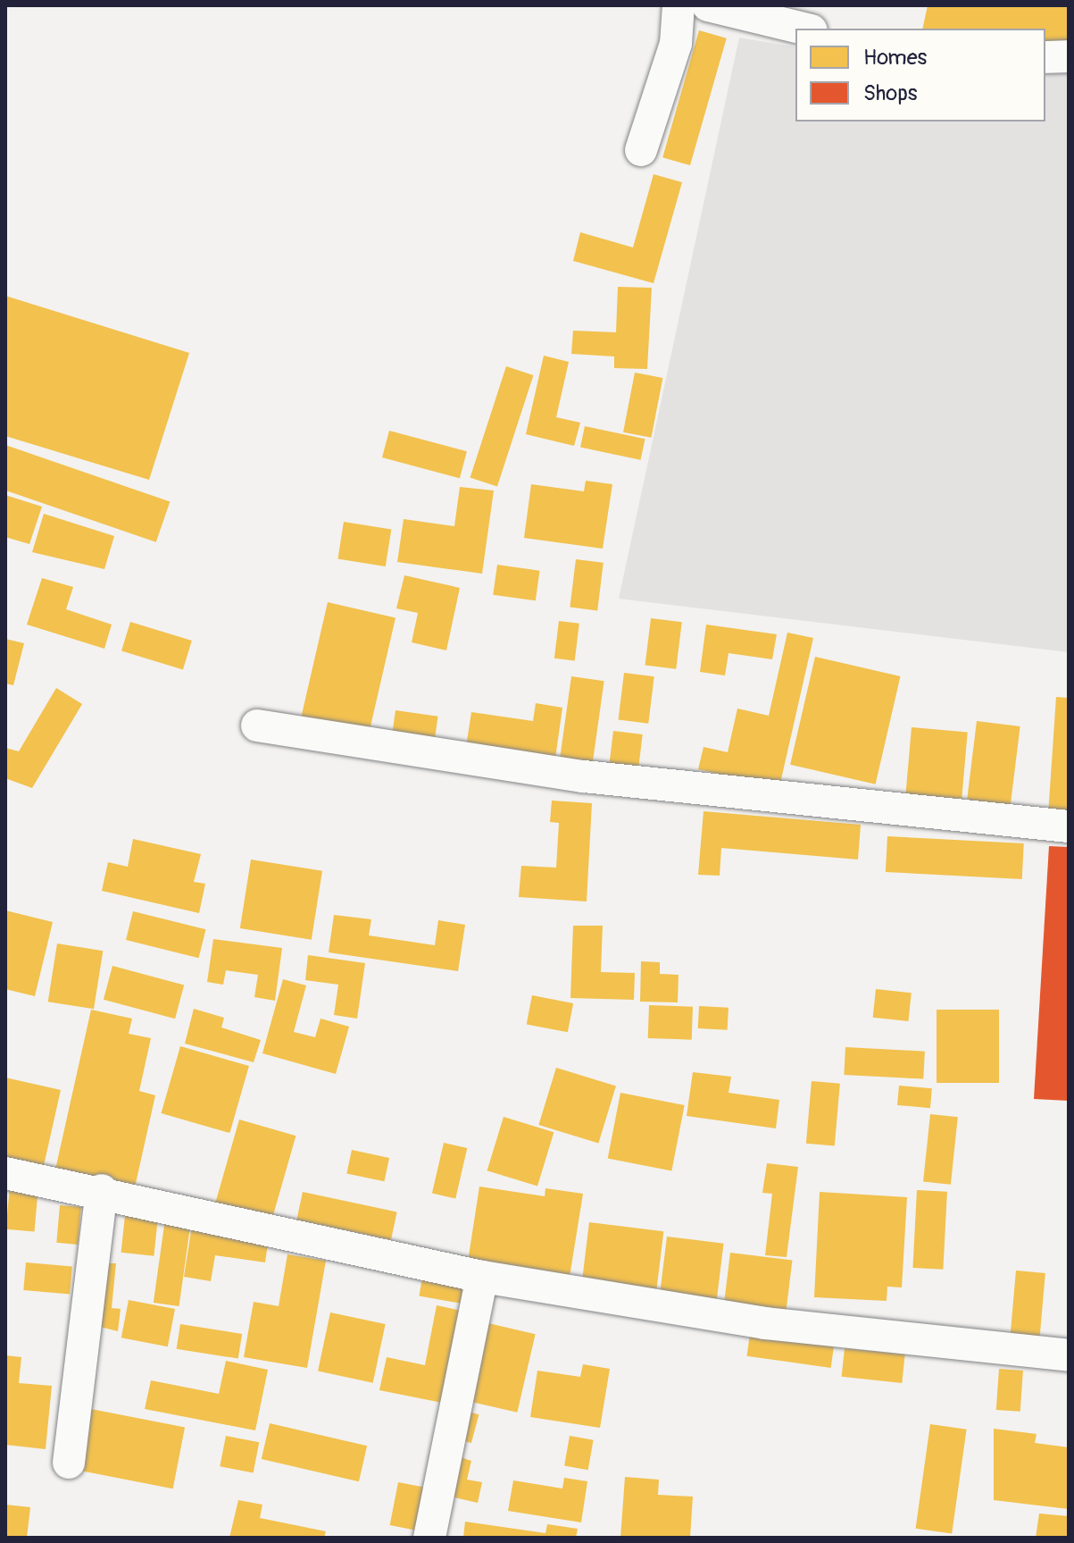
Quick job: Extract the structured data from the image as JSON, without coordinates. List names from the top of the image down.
{
  "legend": ["Homes", "Shops"]
}
